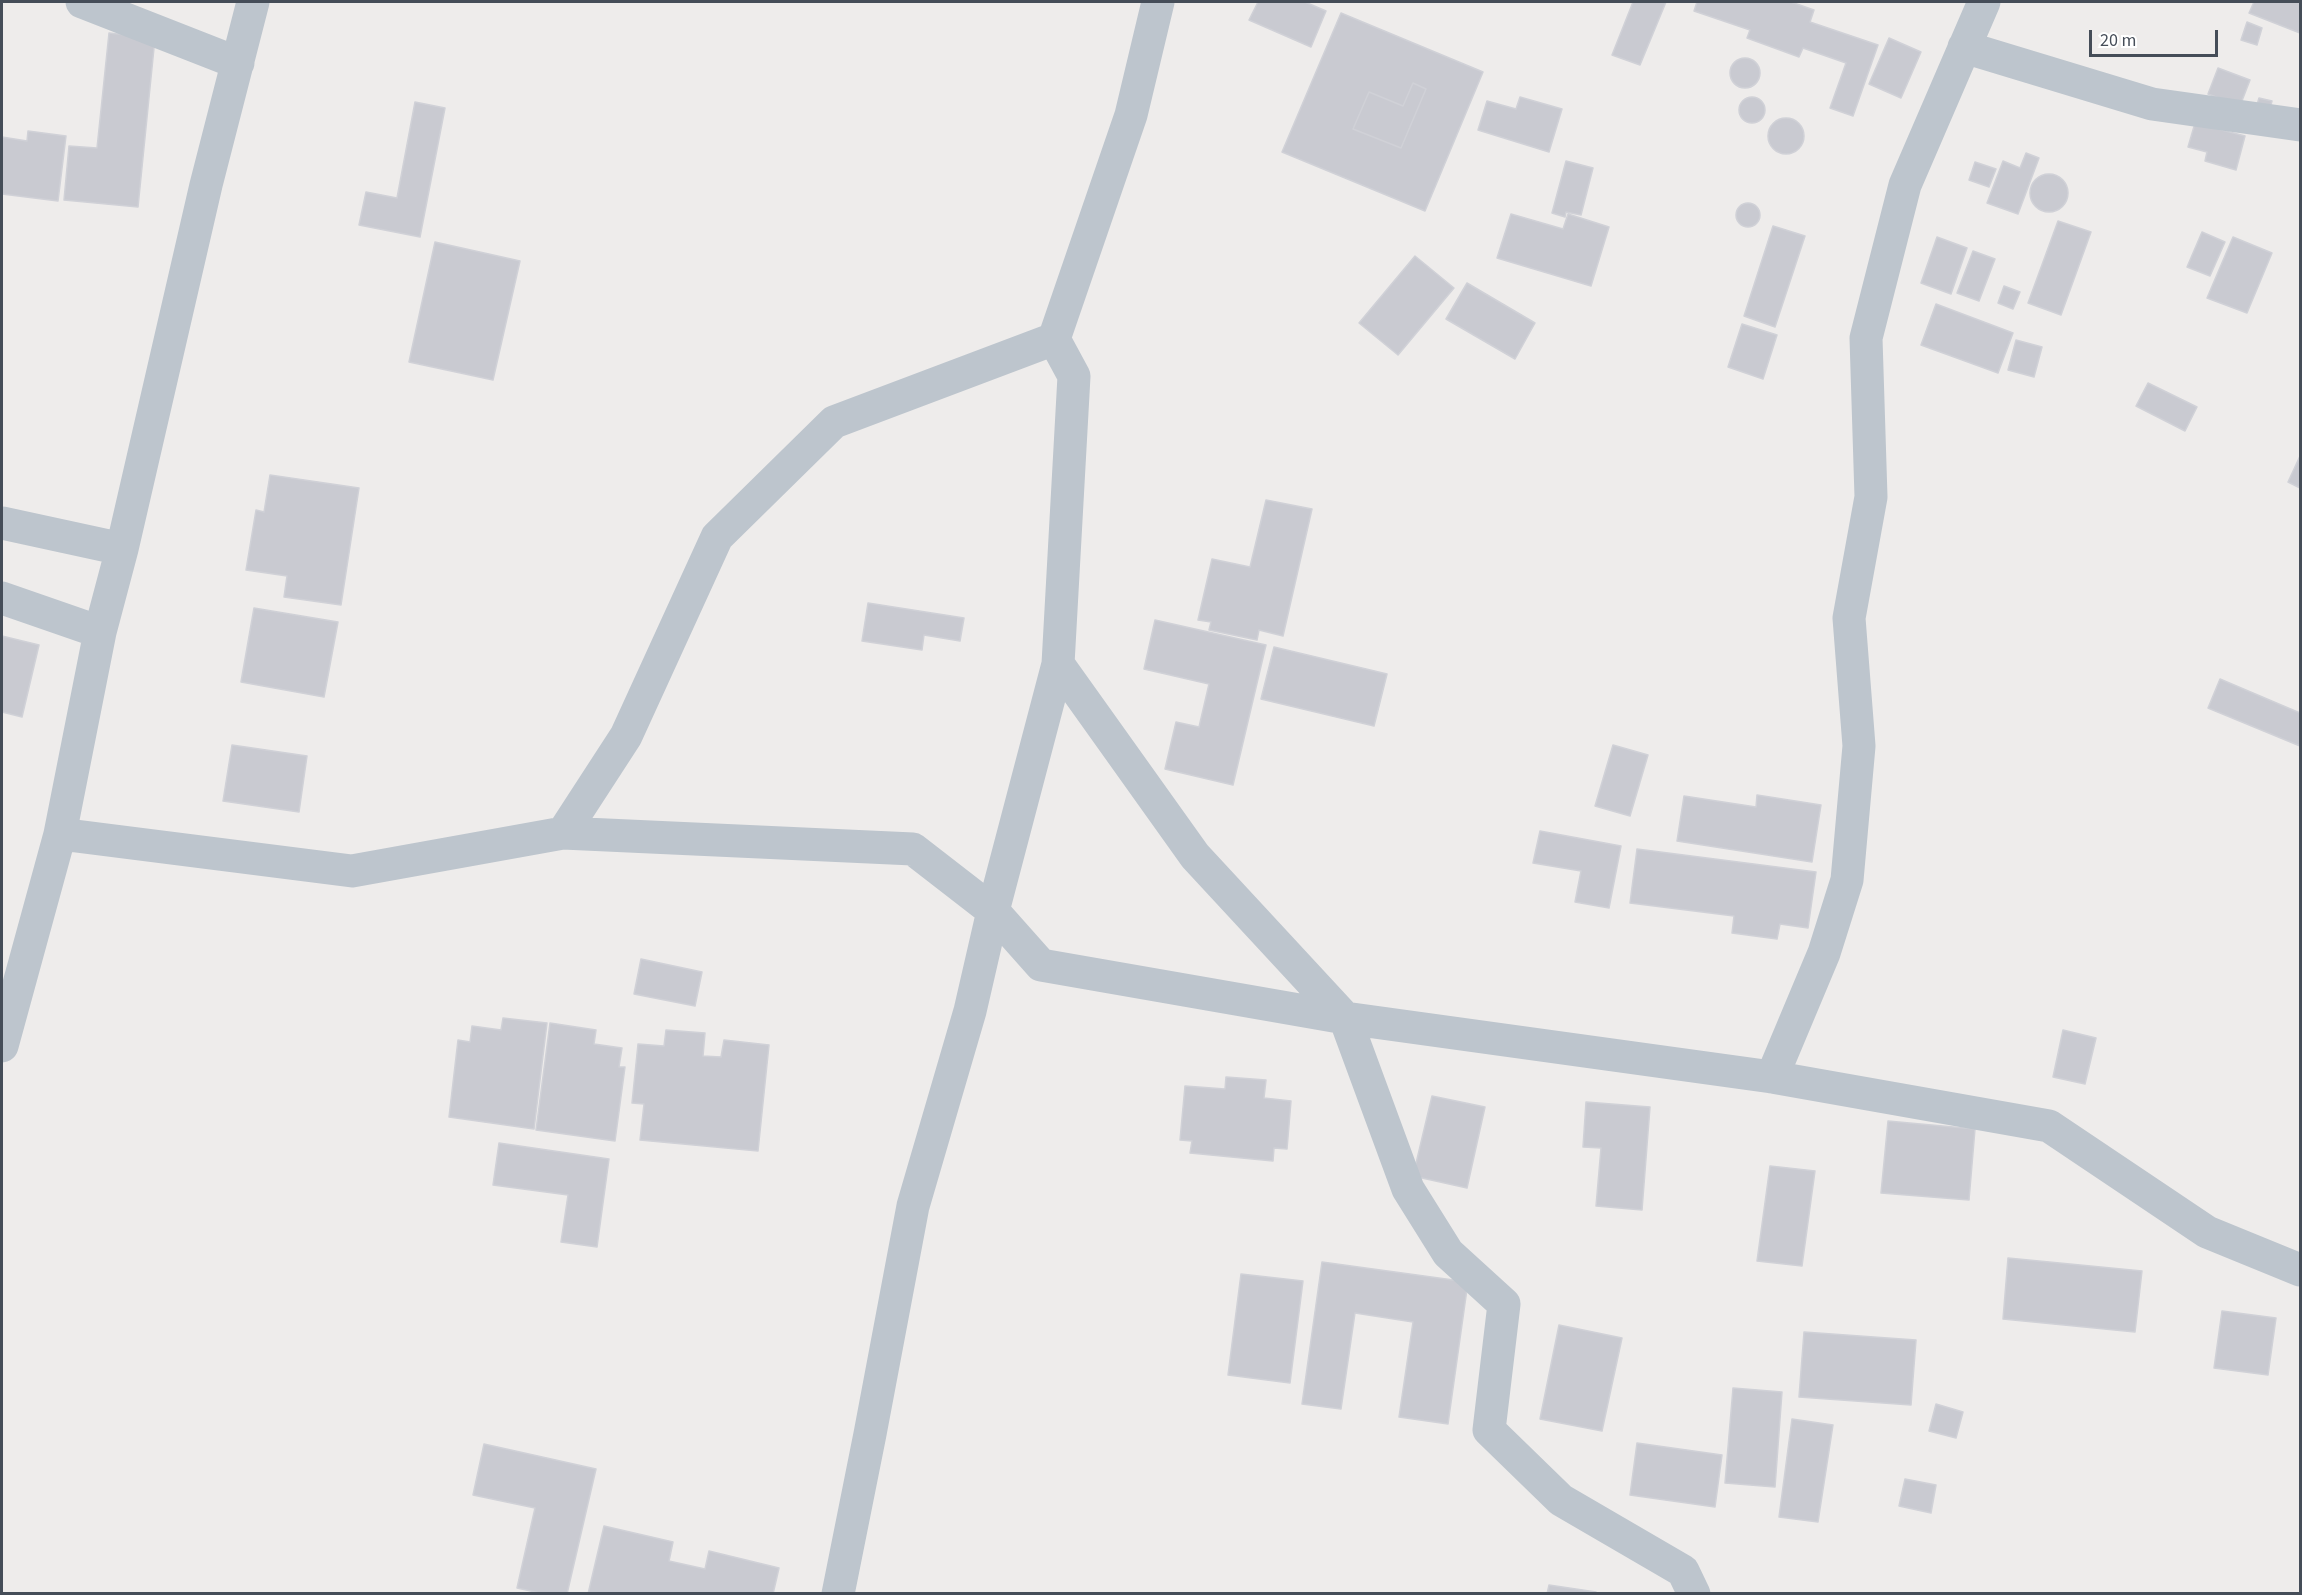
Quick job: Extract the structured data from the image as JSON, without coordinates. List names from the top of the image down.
{
  "scale_bar": "20 m"
}
